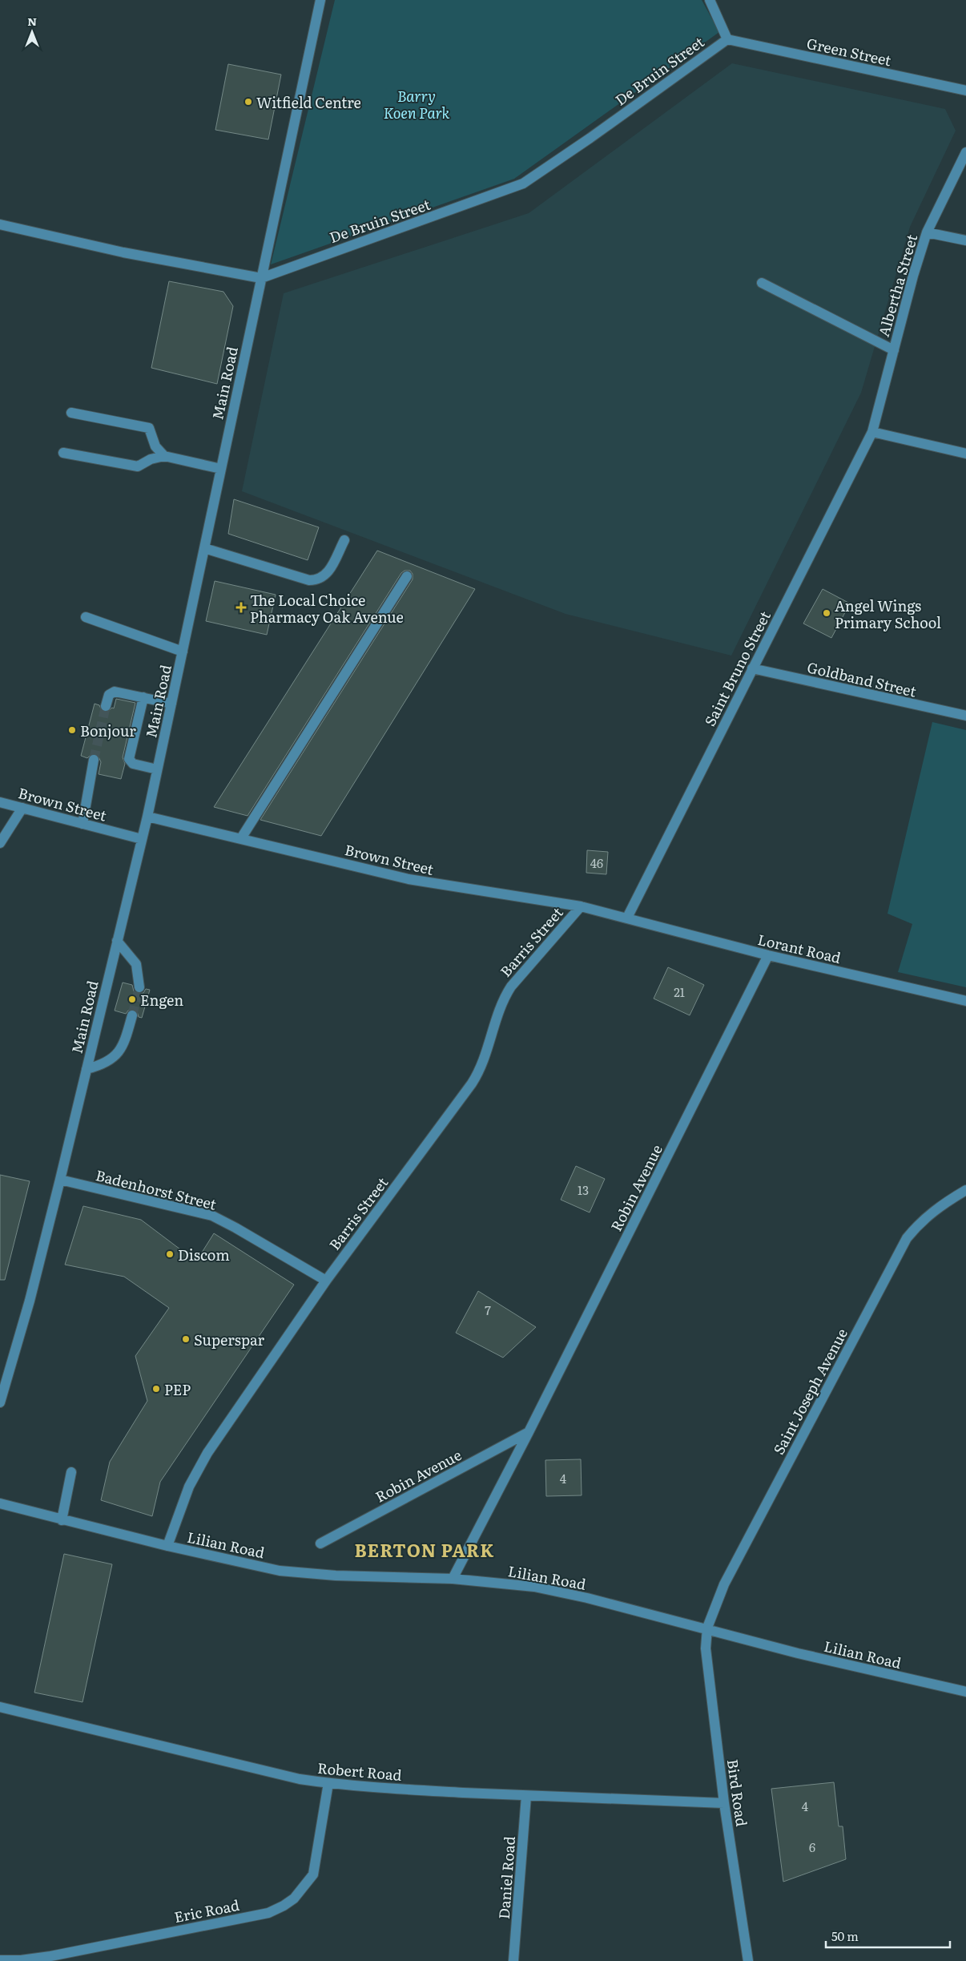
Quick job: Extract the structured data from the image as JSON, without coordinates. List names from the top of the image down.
{
  "streets": {
    "street": [
      "Green Street",
      "De Bruin Street",
      "Albertha Street",
      "Main Road",
      "Saint Bruno Street",
      "Goldband Street",
      "Brown Street",
      "Barris Street",
      "Lorant Road",
      "Robin Avenue",
      "Badenhorst Street",
      "Saint Joseph Avenue",
      "Lilian Road",
      "Robert Road",
      "Bird Road",
      "Daniel Road",
      "Eric Road"
    ]
  },
  "crossings": [
    ["Green Street", "De Bruin Street"],
    ["De Bruin Street", "Main Road"],
    ["Albertha Street", "Saint Bruno Street"],
    ["Main Road", "Brown Street"],
    ["Main Road", "Badenhorst Street"],
    ["Saint Bruno Street", "Goldband Street"],
    ["Saint Bruno Street", "Brown Street"],
    ["Saint Bruno Street", "Lorant Road"],
    ["Brown Street", "Barris Street"],
    ["Brown Street", "Lorant Road"],
    ["Barris Street", "Badenhorst Street"],
    ["Barris Street", "Lilian Road"],
    ["Lorant Road", "Robin Avenue"],
    ["Robin Avenue", "Lilian Road"],
    ["Saint Joseph Avenue", "Lilian Road"],
    ["Saint Joseph Avenue", "Bird Road"],
    ["Lilian Road", "Bird Road"],
    ["Robert Road", "Bird Road"],
    ["Robert Road", "Daniel Road"],
    ["Robert Road", "Eric Road"]
  ],
  "districts": ["BERTON PARK"],
  "parks": ["Barry Koen Park"],
  "places": {
    "other": [
      "Witfield Centre",
      "Angel Wings Primary School",
      "Bonjour",
      "Engen",
      "Discom",
      "Superspar",
      "PEP"
    ],
    "health": ["The Local Choice Pharmacy Oak Avenue"]
  },
  "house_numbers": [
    "46",
    "21",
    "13",
    "7",
    "4",
    "4",
    "6"
  ],
  "scale_bar": "50 m",
  "north": "top"
}
